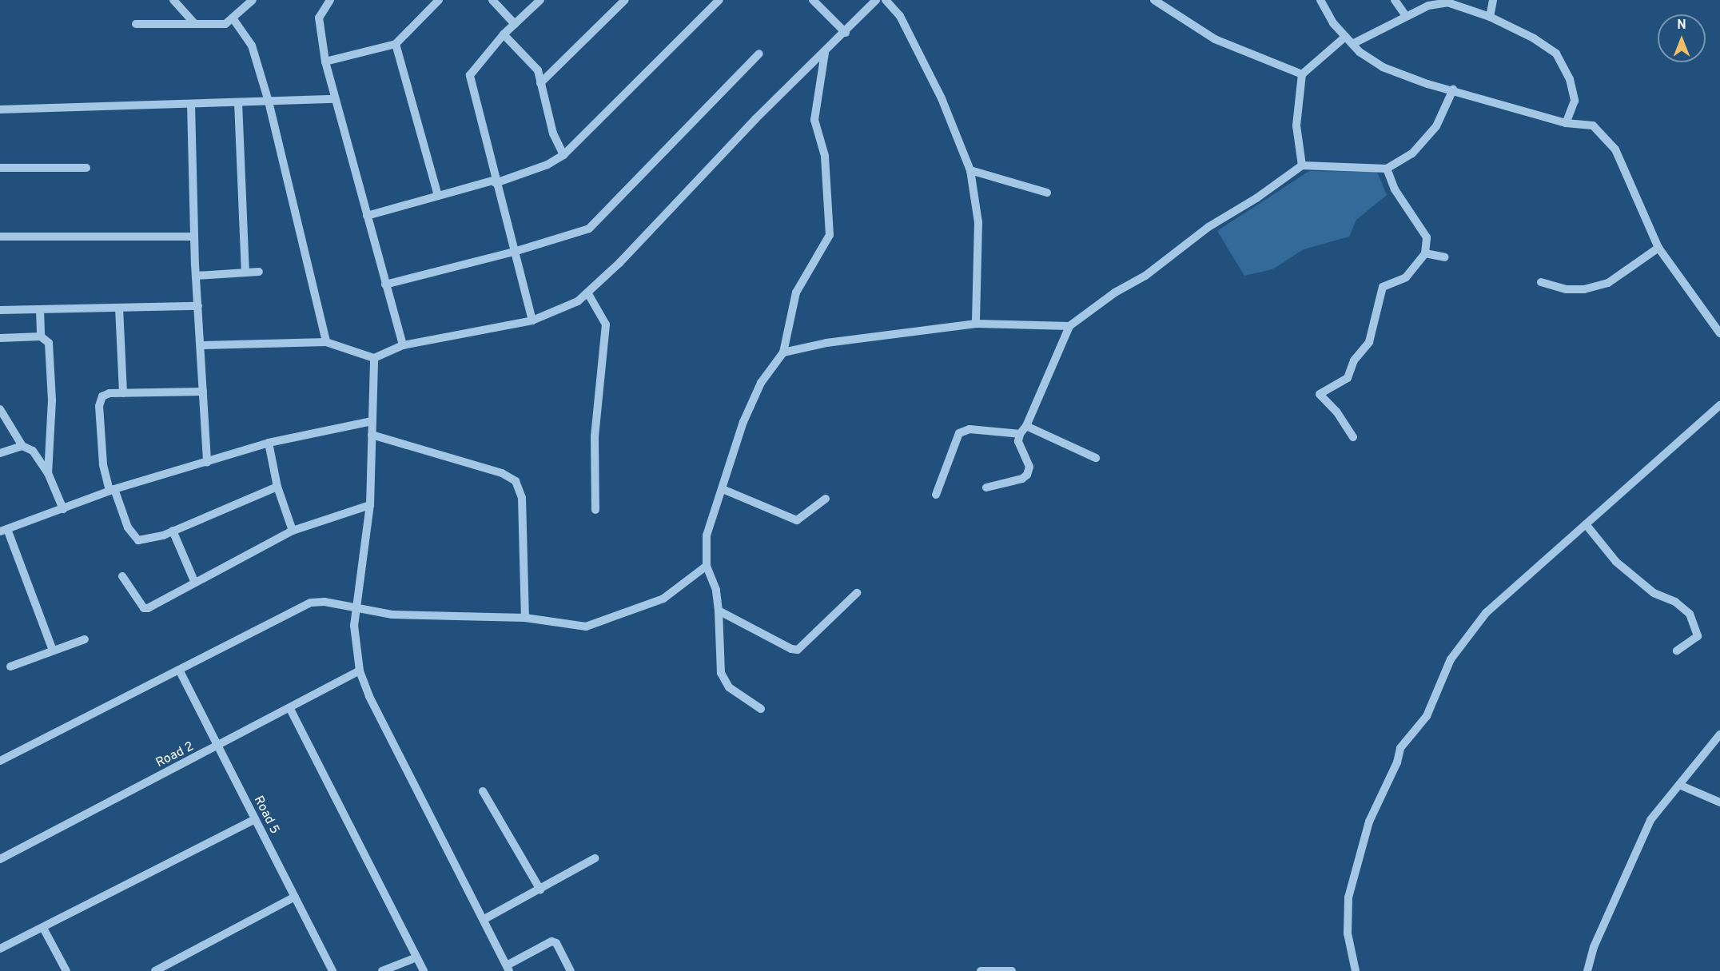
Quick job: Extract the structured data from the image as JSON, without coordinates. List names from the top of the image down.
{
  "streets": {
    "street": ["Road 2", "Road 5"]
  },
  "crossings": [
    ["Road 2", "Road 5"]
  ],
  "north": "top"
}
